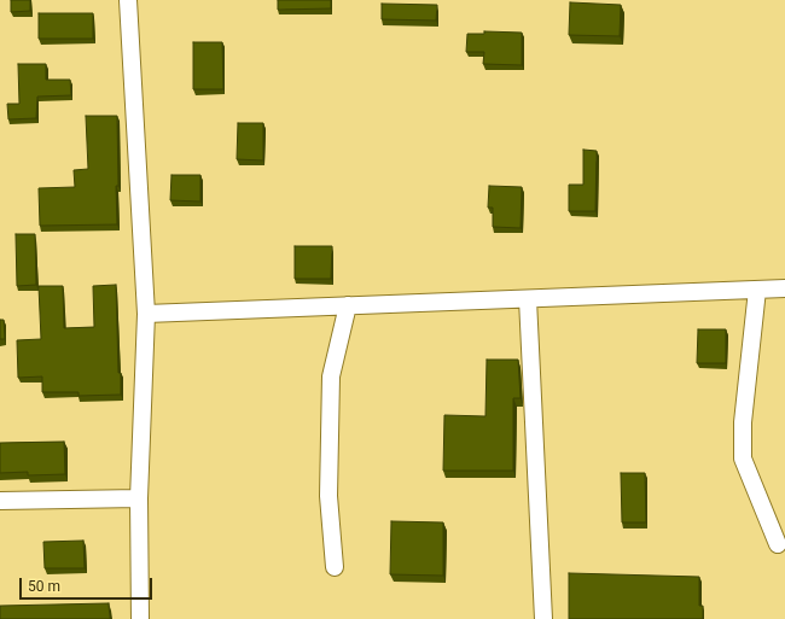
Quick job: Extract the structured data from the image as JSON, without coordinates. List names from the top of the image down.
{
  "scale_bar": "50 m"
}
